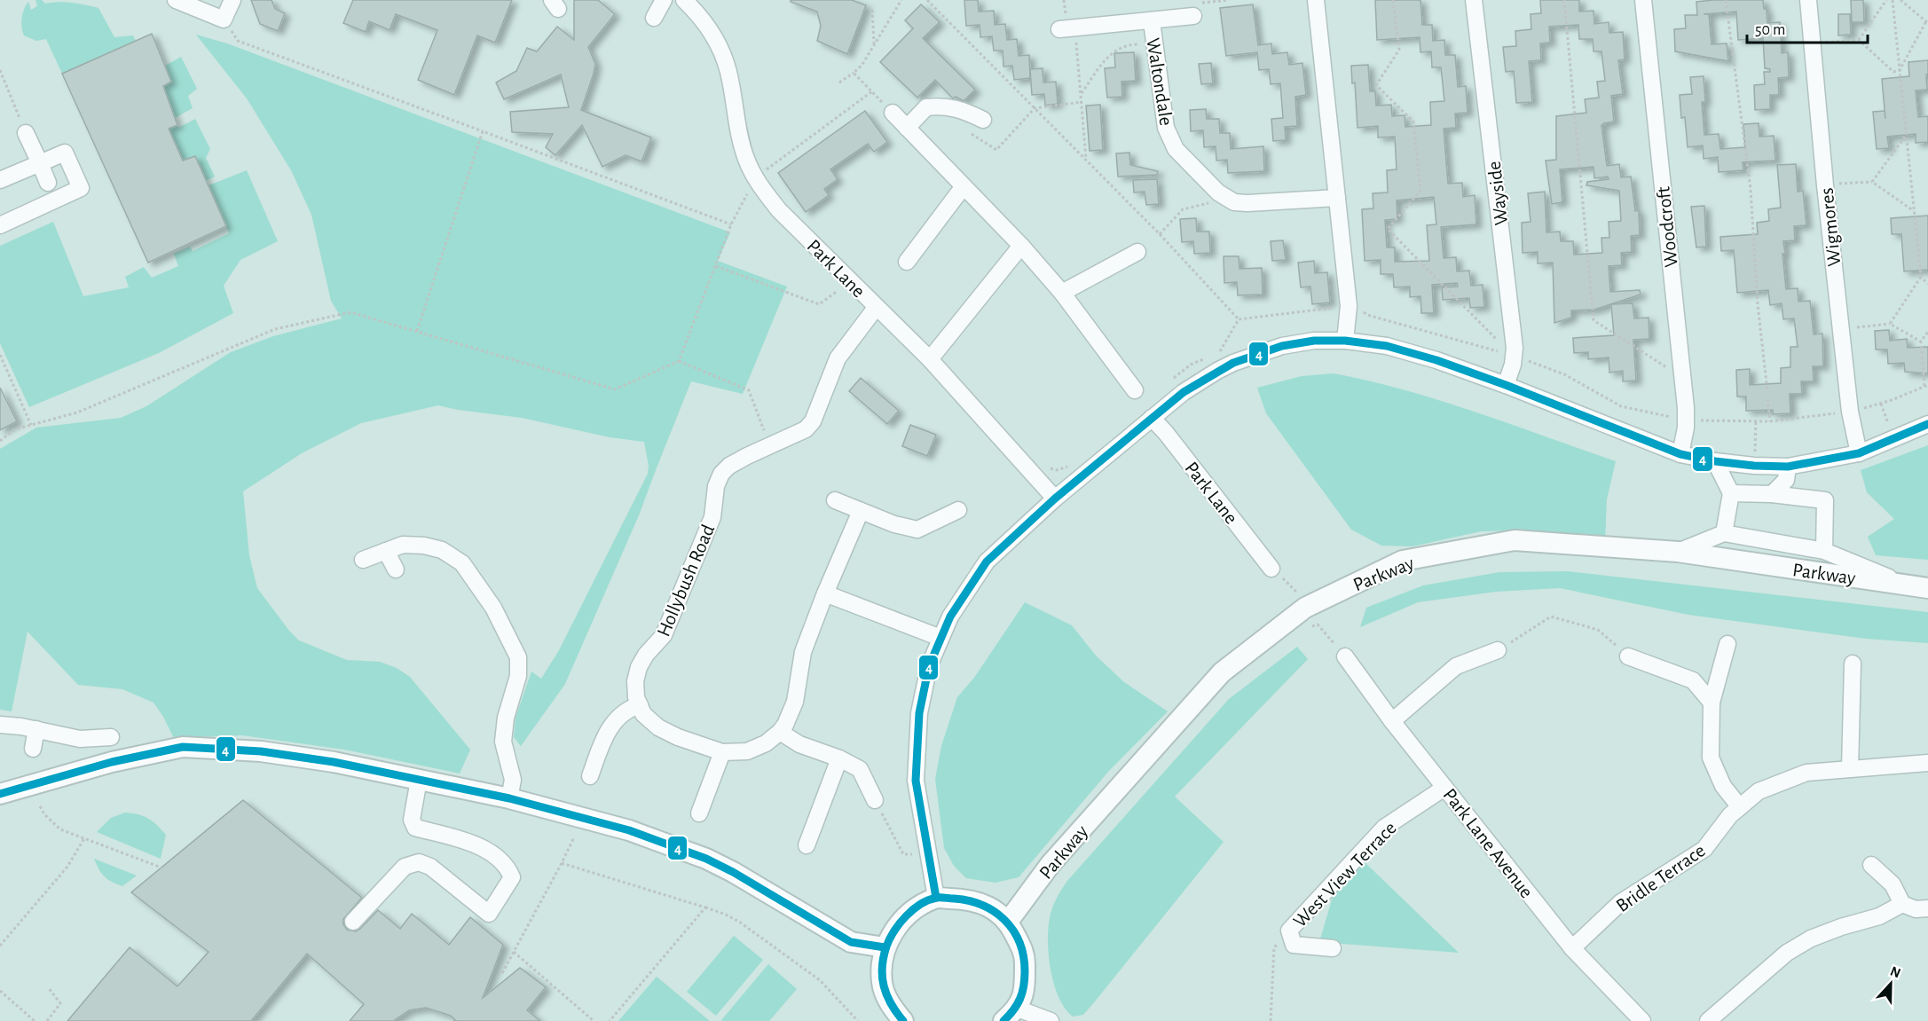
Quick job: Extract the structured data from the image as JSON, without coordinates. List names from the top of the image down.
{
  "streets": {
    "main road": ["Parkway"],
    "street": [
      "Waltondale",
      "Wayside",
      "Woodcroft",
      "Wigmores",
      "Park Lane",
      "Hollybush Road",
      "Park Lane Avenue",
      "West View Terrace",
      "Bridle Terrace"
    ]
  },
  "crossings": [
    ["Park Lane", "Hollybush Road"],
    ["Park Lane Avenue", "West View Terrace"],
    ["Park Lane Avenue", "Bridle Terrace"]
  ],
  "lines": ["transit line 4"],
  "scale_bar": "50 m",
  "north": "top"
}
